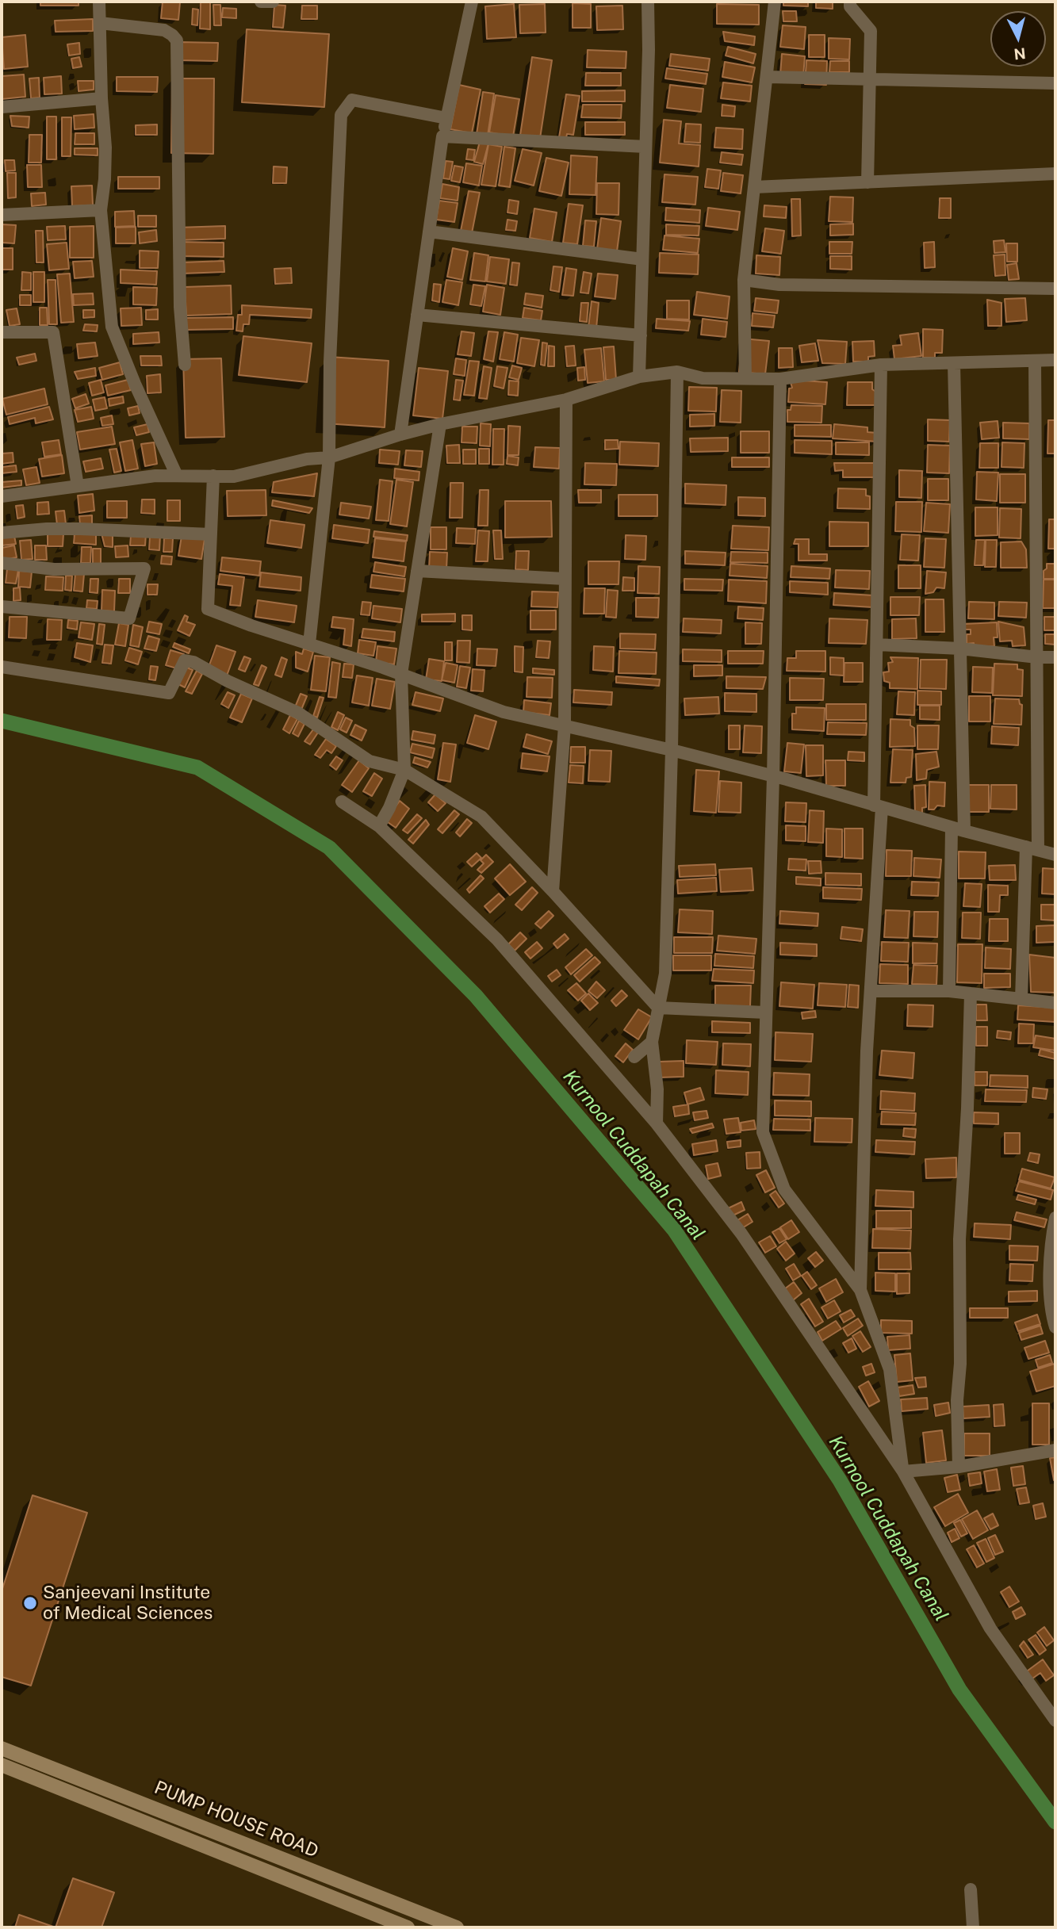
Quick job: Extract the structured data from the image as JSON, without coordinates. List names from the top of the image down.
{
  "streets": {
    "main road": ["PUMP HOUSE ROAD"]
  },
  "water": ["Kurnool Cuddapah Canal"],
  "places": ["Sanjeevani Institute of Medical Sciences"],
  "north": "bottom"
}
